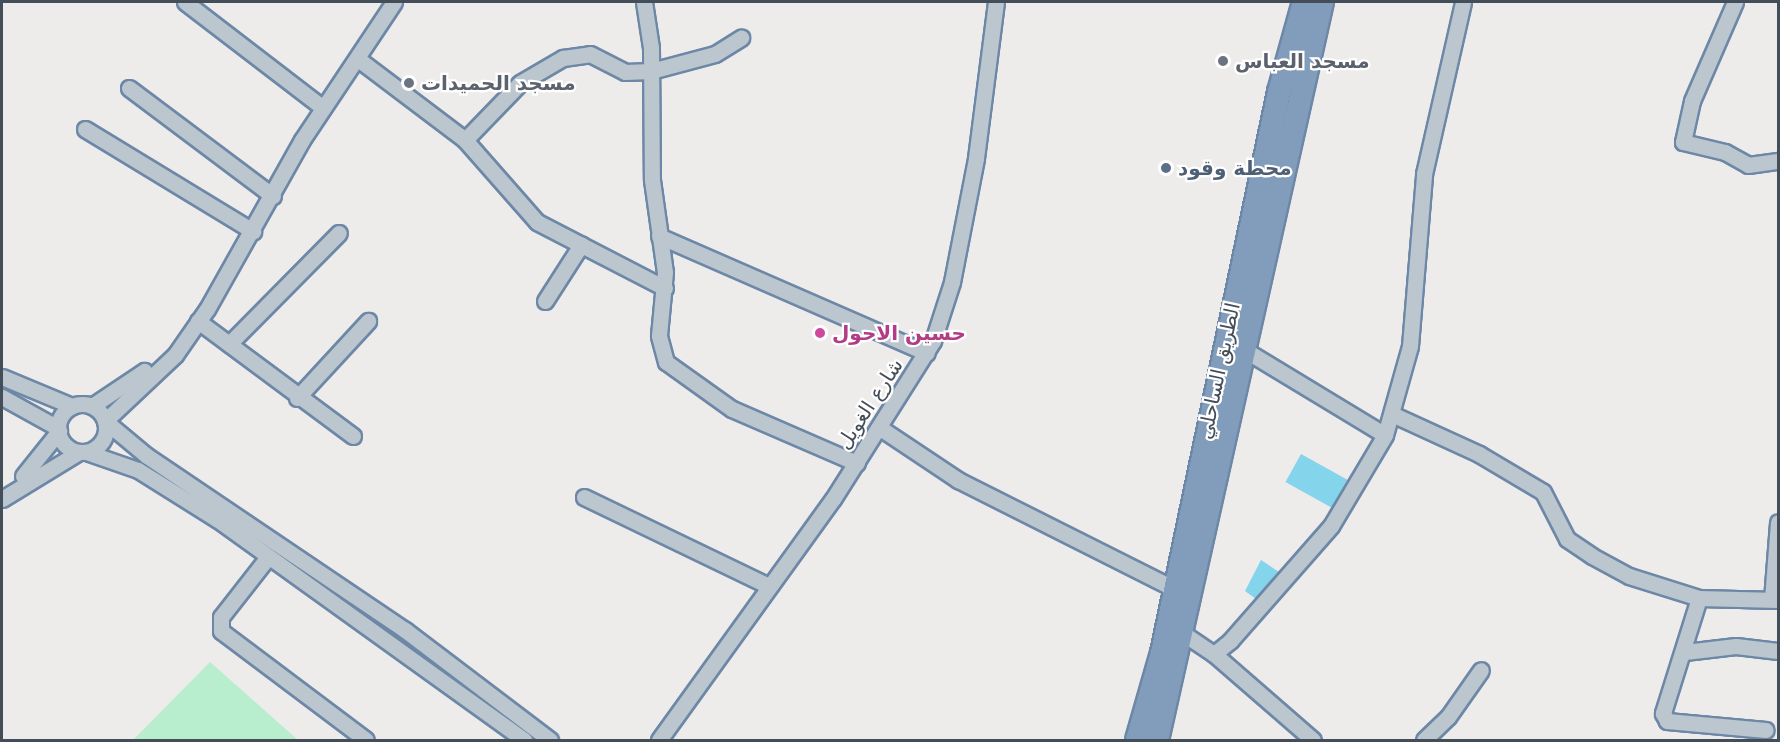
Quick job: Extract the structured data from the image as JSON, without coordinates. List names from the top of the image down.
{
  "streets": {
    "highway": ["الطريق الساحلي"],
    "street": ["شارع الغويل"]
  },
  "places": [
    "مسجد العباس",
    "مسجد الحميدات",
    "محطة وقود",
    "حسين الاحول"
  ]
}
